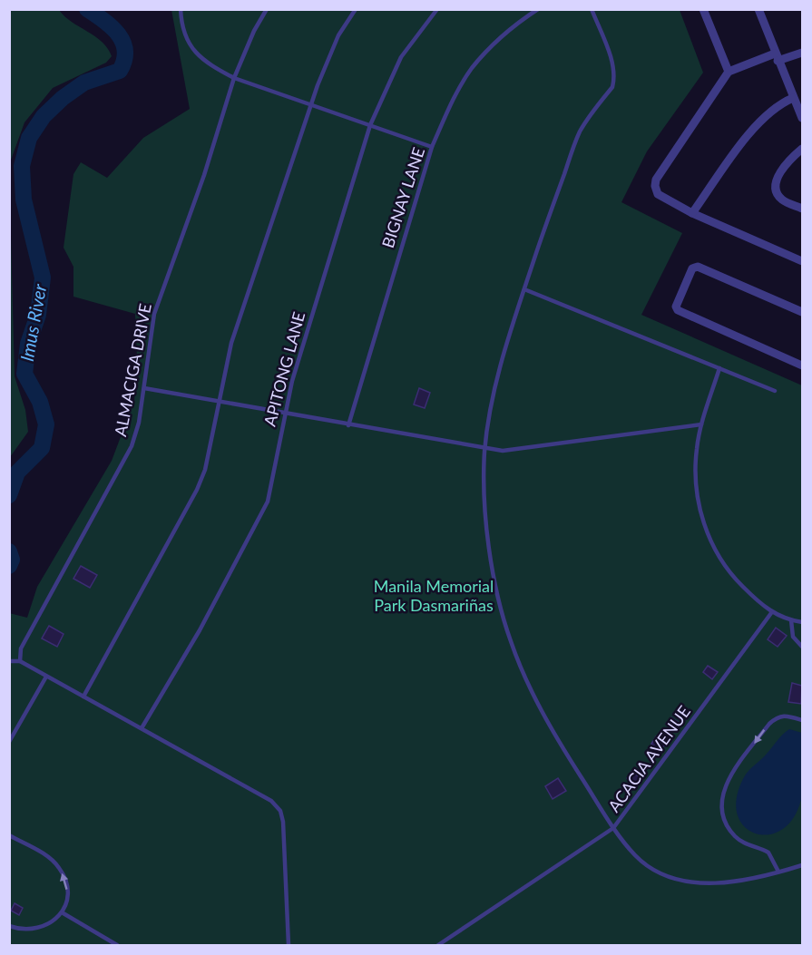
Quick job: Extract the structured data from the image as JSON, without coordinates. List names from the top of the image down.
{
  "streets": {
    "lane": [
      "BIGNAY LANE",
      "APITONG LANE",
      "ALMACIGA DRIVE",
      "ACACIA AVENUE"
    ]
  },
  "water": ["Imus River"],
  "parks": ["Manila Memorial Park Dasmariñas"]
}
